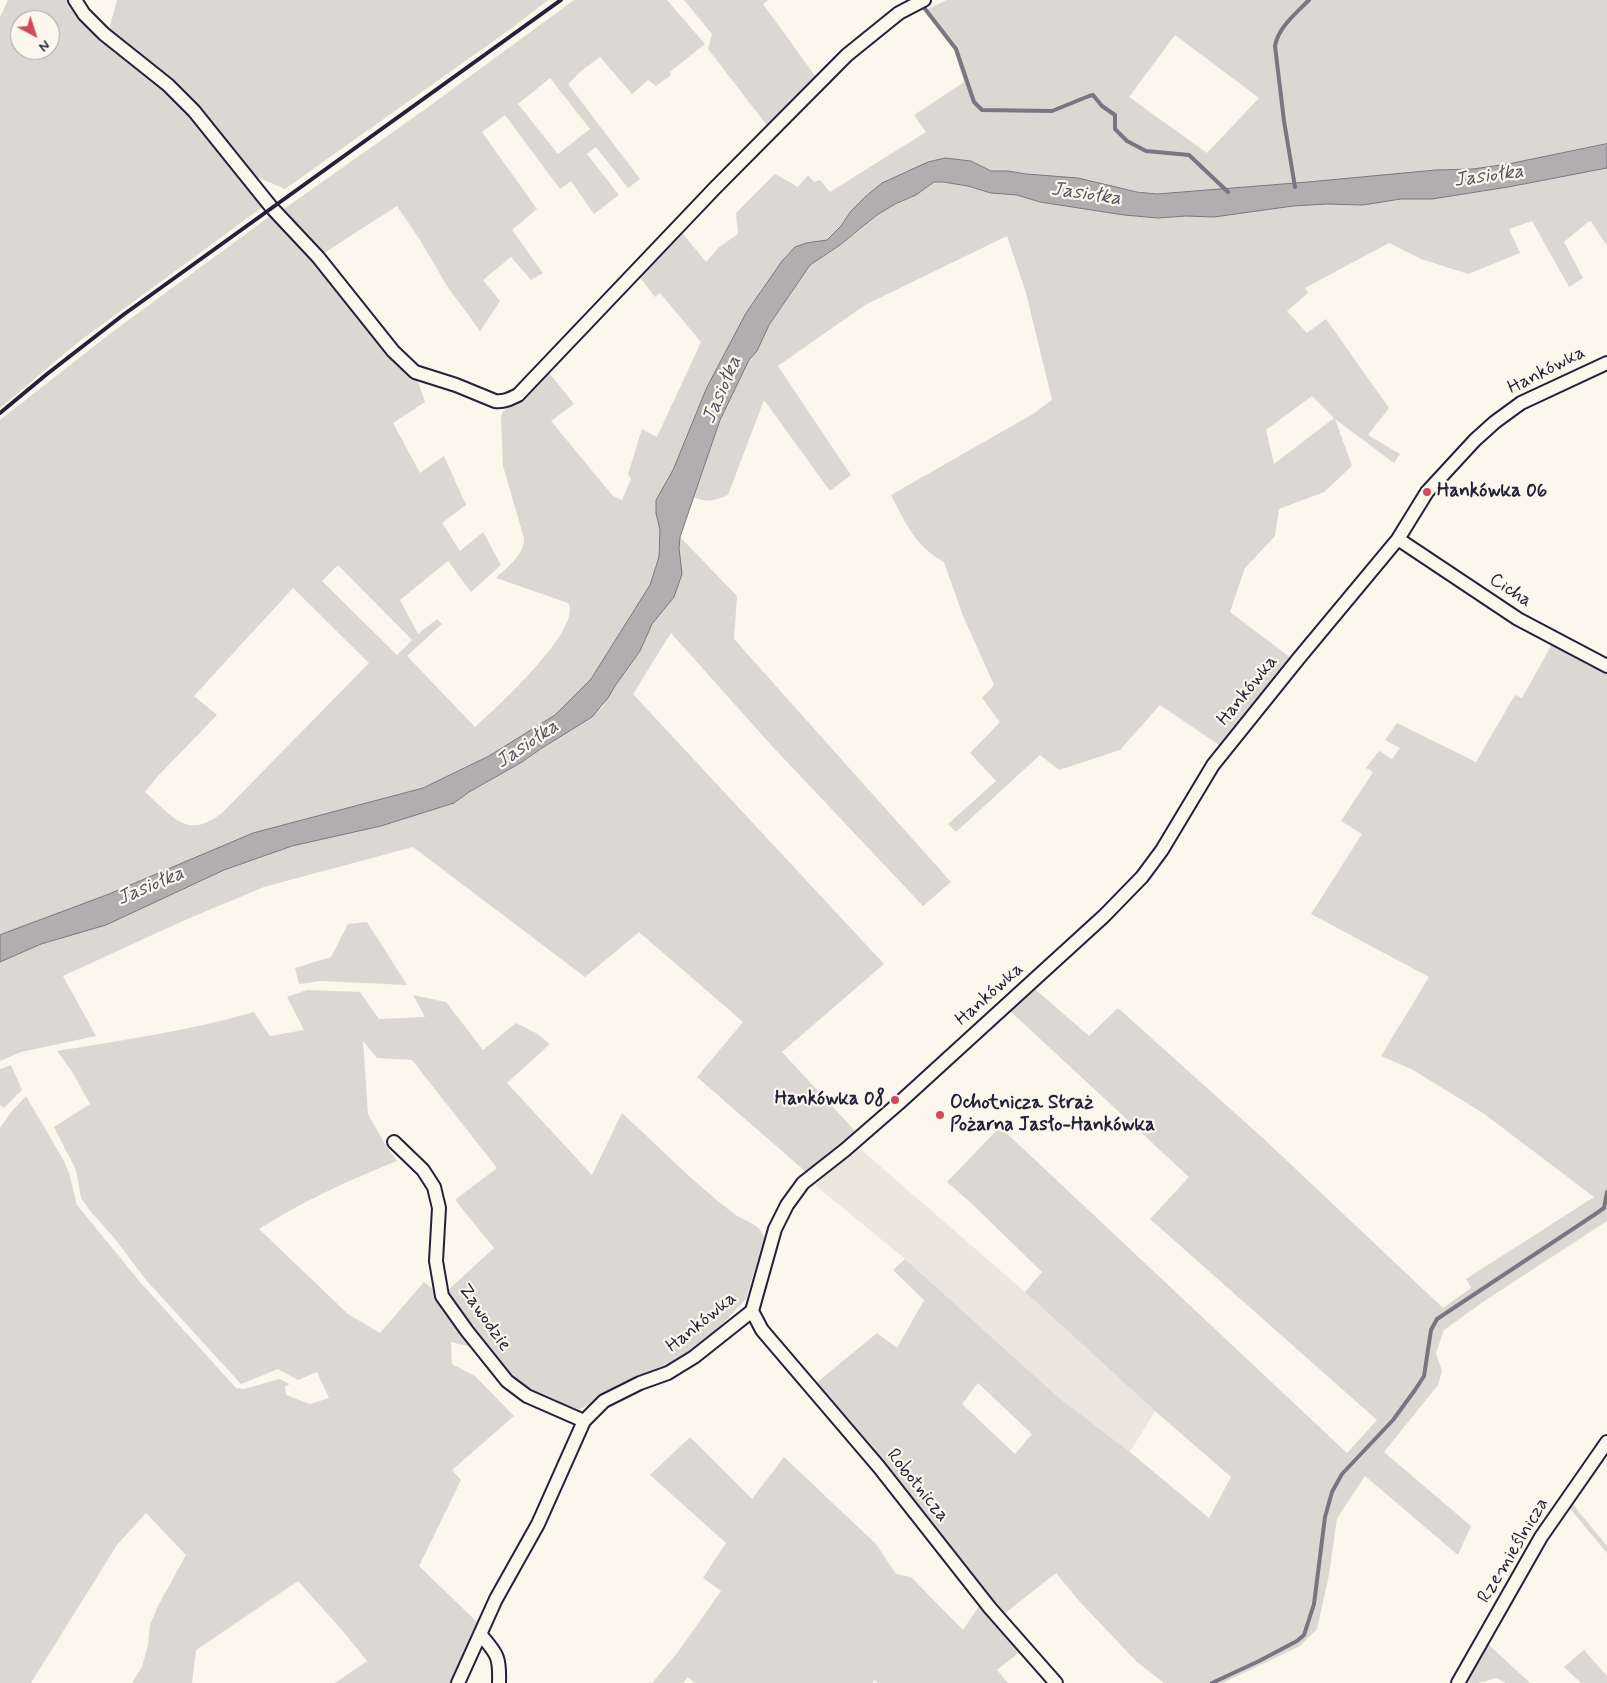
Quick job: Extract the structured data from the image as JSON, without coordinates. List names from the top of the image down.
{
  "streets": {
    "street": [
      "Hankówka",
      "Cicha",
      "Zawodzie",
      "Robotnicza",
      "Rzemieślnicza"
    ]
  },
  "crossings": [
    ["Hankówka", "Cicha"],
    ["Hankówka", "Zawodzie"],
    ["Hankówka", "Robotnicza"]
  ],
  "water": ["Jasiołka"],
  "places": ["Hankówka 06", "Hankówka 08", "Ochotnicza Straż Pożarna Jasło-Hankówka"],
  "north": "bottom right"
}
